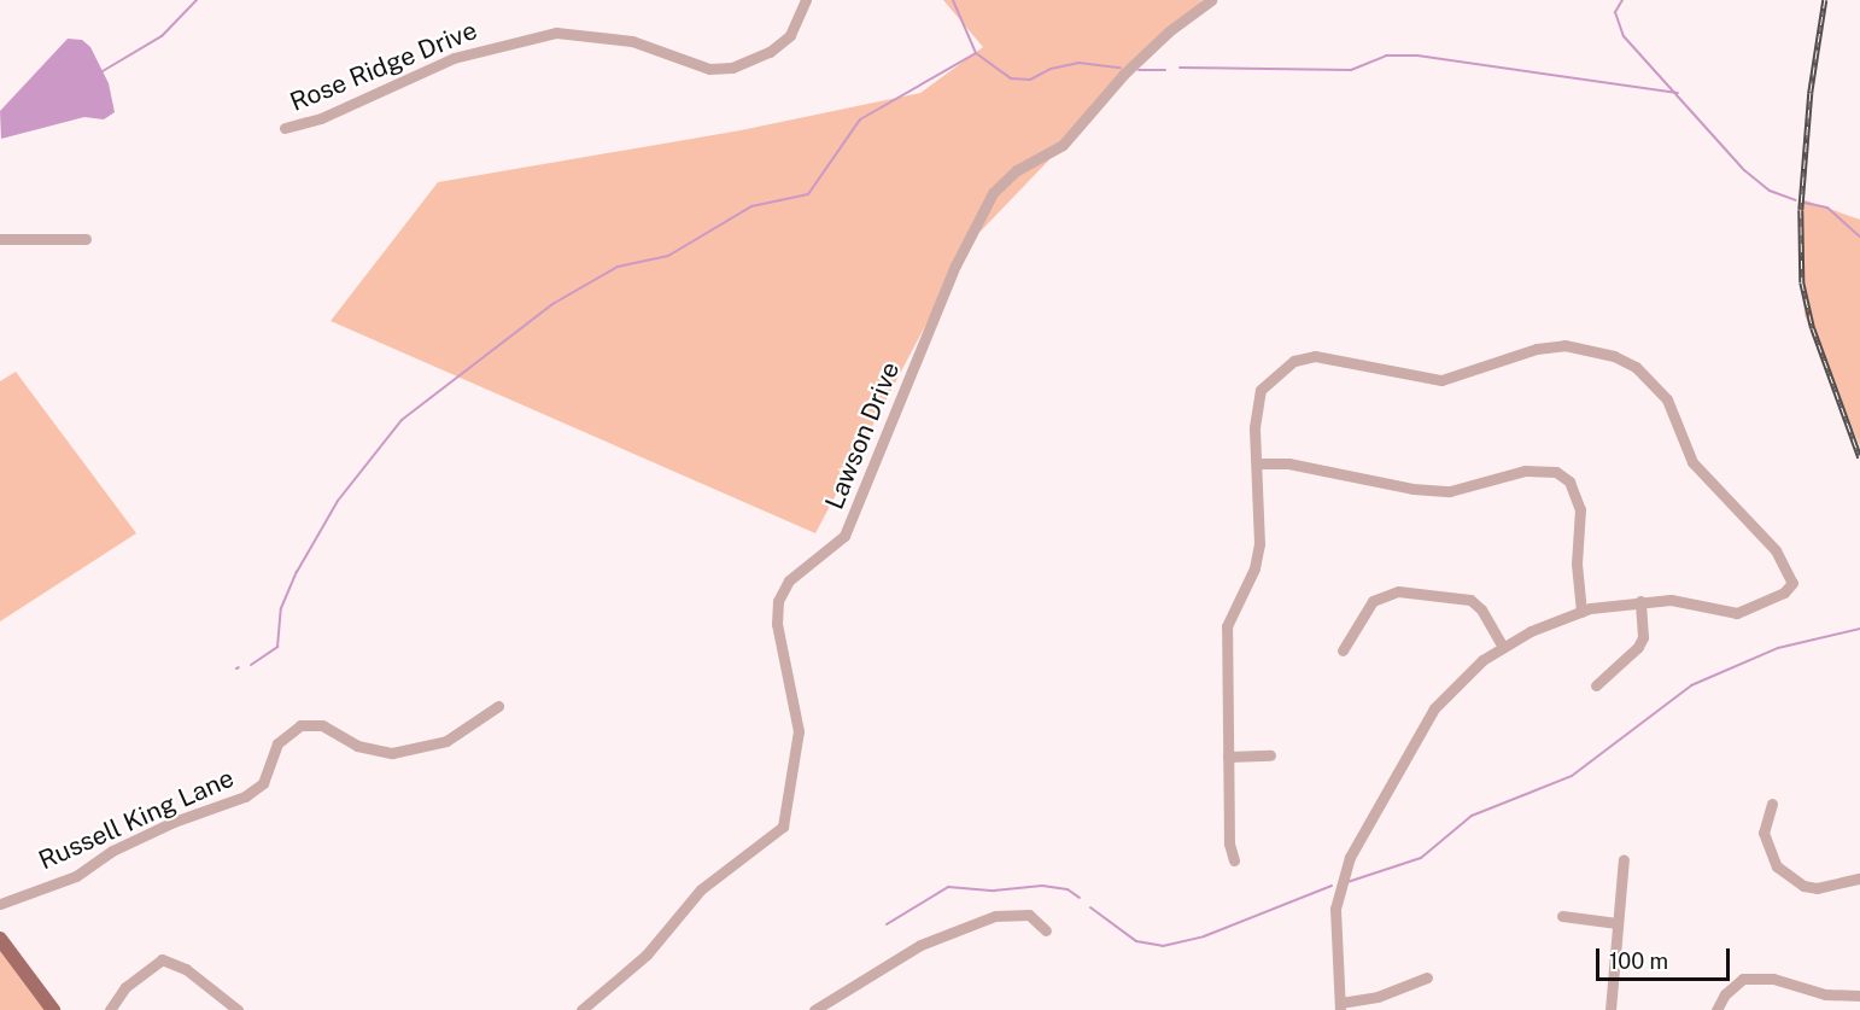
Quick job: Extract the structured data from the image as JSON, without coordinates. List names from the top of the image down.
{
  "streets": {
    "street": ["Rose Ridge Drive", "Lawson Drive", "Russell King Lane"]
  },
  "scale_bar": "100 m"
}
